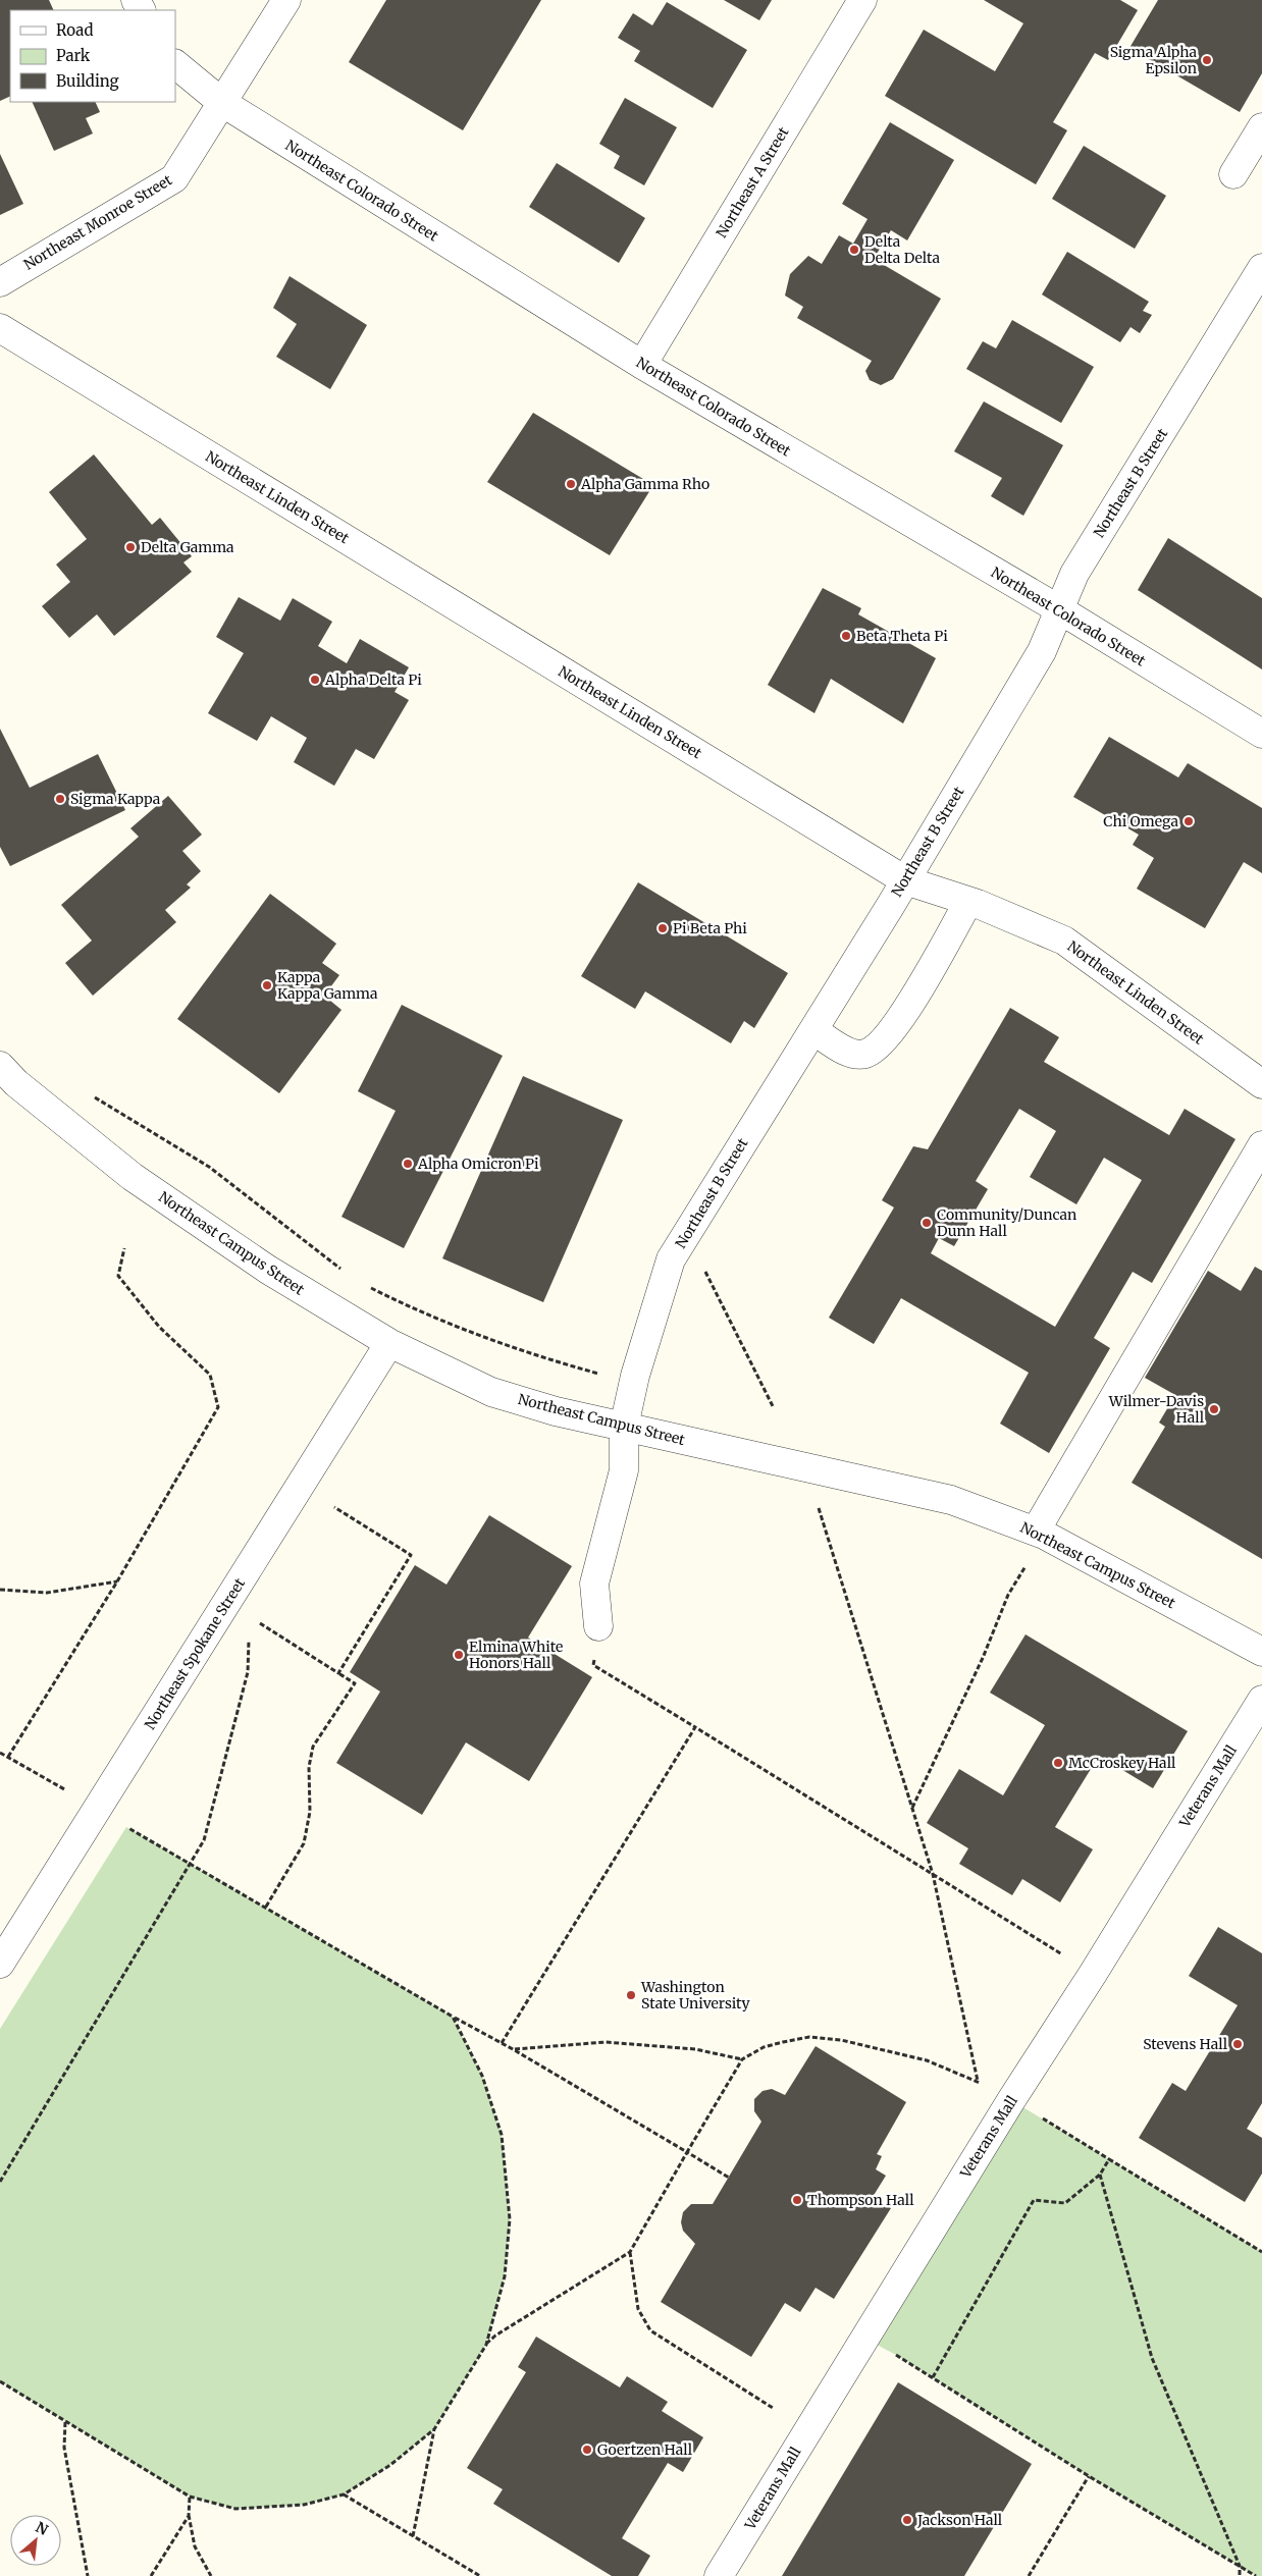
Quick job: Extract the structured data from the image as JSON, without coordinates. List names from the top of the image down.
{
  "streets": {
    "street": [
      "Northeast A Street",
      "Northeast Colorado Street",
      "Northeast Monroe Street",
      "Northeast B Street",
      "Northeast Linden Street",
      "Northeast Campus Street",
      "Northeast Spokane Street",
      "Veterans Mall"
    ]
  },
  "crossings": [
    ["Northeast A Street", "Northeast Colorado Street"],
    ["Northeast Colorado Street", "Northeast Monroe Street"],
    ["Northeast Colorado Street", "Northeast B Street"],
    ["Northeast B Street", "Northeast Linden Street"],
    ["Northeast B Street", "Northeast Campus Street"],
    ["Northeast Campus Street", "Northeast Spokane Street"]
  ],
  "places": [
    "Sigma Alpha Epsilon",
    "Delta Delta Delta",
    "Alpha Gamma Rho",
    "Delta Gamma",
    "Beta Theta Pi",
    "Alpha Delta Pi",
    "Sigma Kappa",
    "Chi Omega",
    "Pi Beta Phi",
    "Kappa Kappa Gamma",
    "Alpha Omicron Pi",
    "Community/Duncan Dunn Hall",
    "Wilmer-Davis Hall",
    "Elmina White Honors Hall",
    "McCroskey Hall",
    "Washington State University",
    "Stevens Hall",
    "Thompson Hall",
    "Goertzen Hall",
    "Jackson Hall"
  ],
  "legend": ["Road", "Park", "Building"],
  "north": "top right"
}
